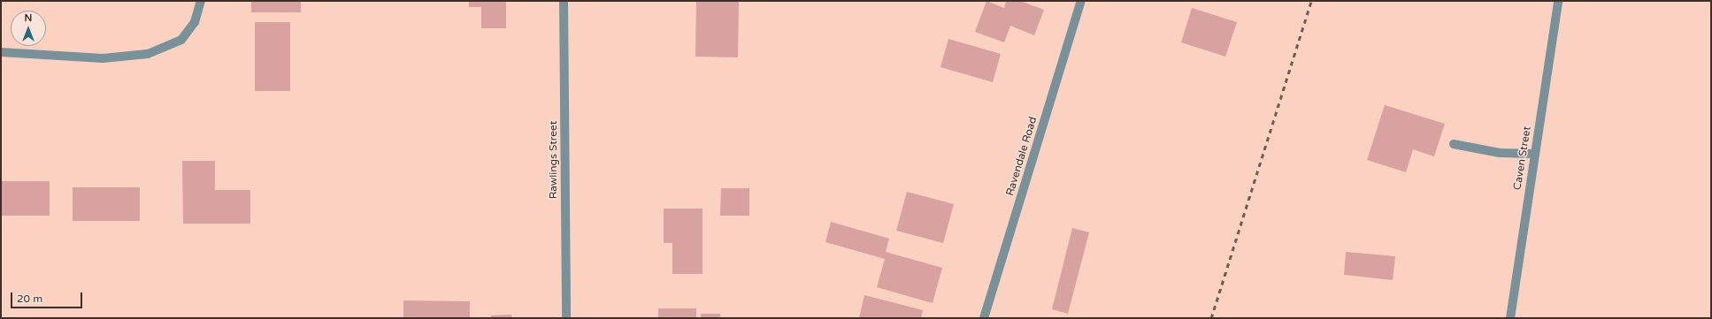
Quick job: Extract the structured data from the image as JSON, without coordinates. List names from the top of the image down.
{
  "streets": {
    "street": ["Ravendale Road", "Caven Street", "Rawlings Street"]
  },
  "scale_bar": "20 m",
  "north": "top"
}
